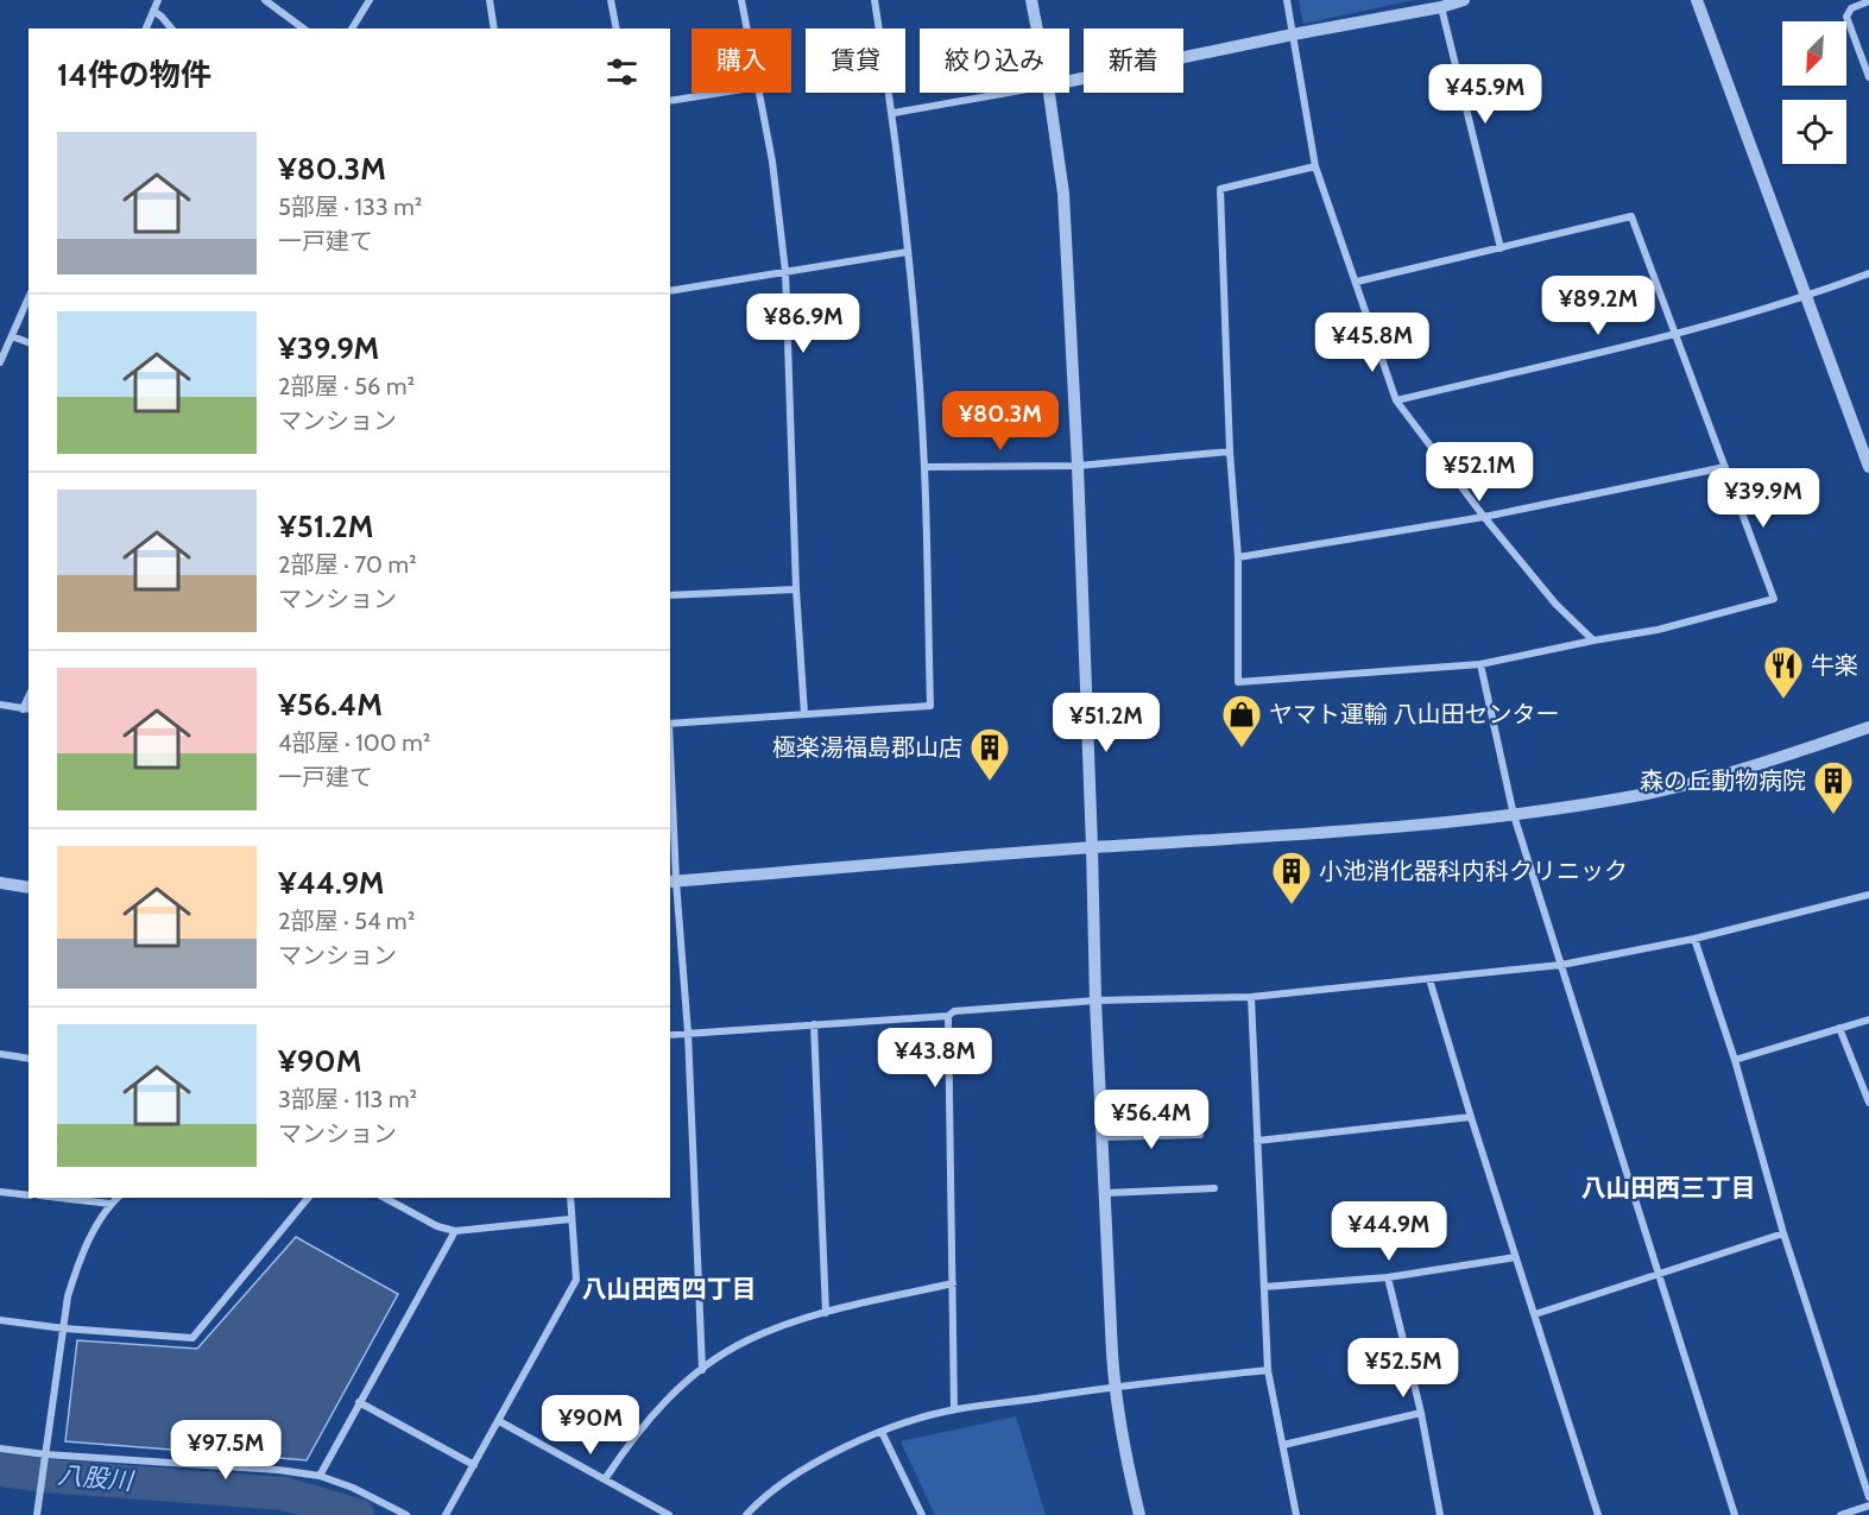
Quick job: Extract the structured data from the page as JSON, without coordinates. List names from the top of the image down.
{
  "districts": ["八山田西三丁目", "八山田西四丁目"],
  "water": ["八股川"],
  "places": {
    "restaurant": ["牛楽"],
    "shop": ["ヤマト運輸 八山田センター"],
    "building": ["極楽湯福島郡山店", "森の丘動物病院", "小池消化器科内科クリニック"]
  },
  "north": "bottom left",
  "page": {
    "chip": [
      "購入",
      "賃貸",
      "絞り込み",
      "新着"
    ],
    "heading": "14件の物件",
    "price": [
      "¥45.9M",
      "¥89.2M",
      "¥86.9M",
      "¥45.8M",
      "¥80.3M",
      "¥52.1M",
      "¥39.9M",
      "¥51.2M",
      "¥43.8M",
      "¥56.4M",
      "¥44.9M",
      "¥52.5M",
      "¥90M",
      "¥97.5M"
    ],
    "list": [
      {
        "name": "¥80.3M",
        "note": "5部屋 · 133 m² · 一戸建て"
      },
      {
        "name": "¥39.9M",
        "note": "2部屋 · 56 m² · マンション"
      },
      {
        "name": "¥51.2M",
        "note": "2部屋 · 70 m² · マンション"
      },
      {
        "name": "¥56.4M",
        "note": "4部屋 · 100 m² · 一戸建て"
      },
      {
        "name": "¥44.9M",
        "note": "2部屋 · 54 m² · マンション"
      },
      {
        "name": "¥90M",
        "note": "3部屋 · 113 m² · マンション"
      }
    ]
  }
}
